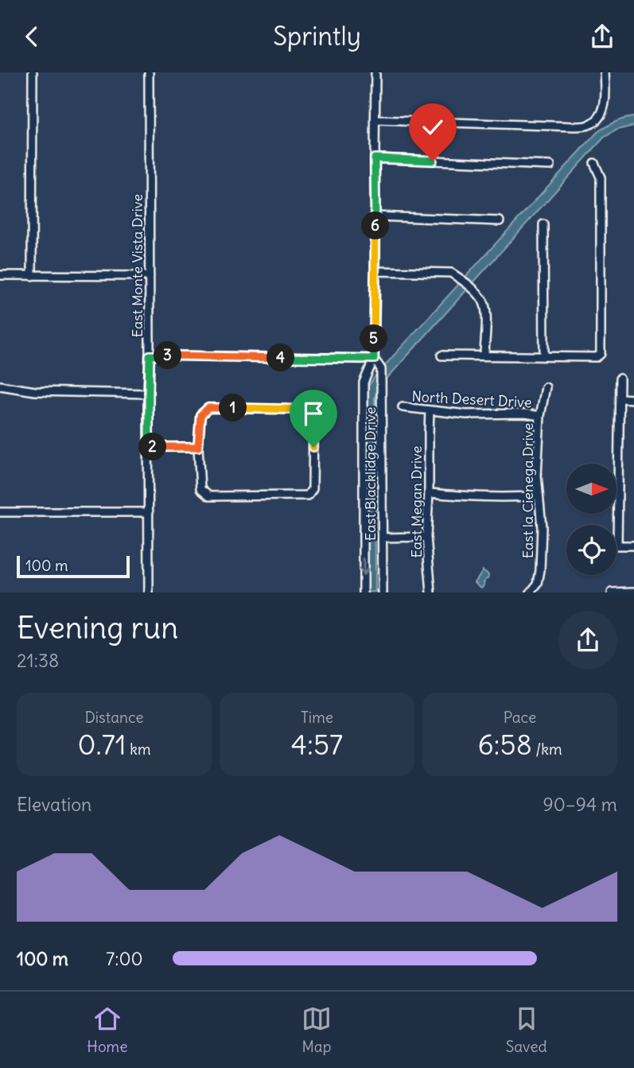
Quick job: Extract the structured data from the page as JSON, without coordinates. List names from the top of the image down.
{
  "streets": {
    "street": [
      "East Monte Vista Drive",
      "North Desert Drive",
      "East Blacklidge Drive",
      "East la Cienega Drive",
      "East Megan Drive"
    ]
  },
  "crossings": [
    ["North Desert Drive", "East la Cienega Drive"],
    ["North Desert Drive", "East Megan Drive"]
  ],
  "scale_bar": "100 m",
  "north": "right",
  "page": {
    "header": "Sprintly",
    "pins": [
      "6",
      "5",
      "3",
      "4",
      "1",
      "2"
    ],
    "scale": "100 m",
    "heading": ["Evening run", "21:38"],
    "stats": [
      ["Distance", "0.71 km"],
      ["Time", "4:57"],
      ["Pace", "6:58 /km"]
    ],
    "chart": ["Elevation", "90–94 m"],
    "list": [
      {
        "name": "100 m",
        "note": "7:00"
      }
    ],
    "tabs": ["Home", "Map", "Saved"]
  }
}
